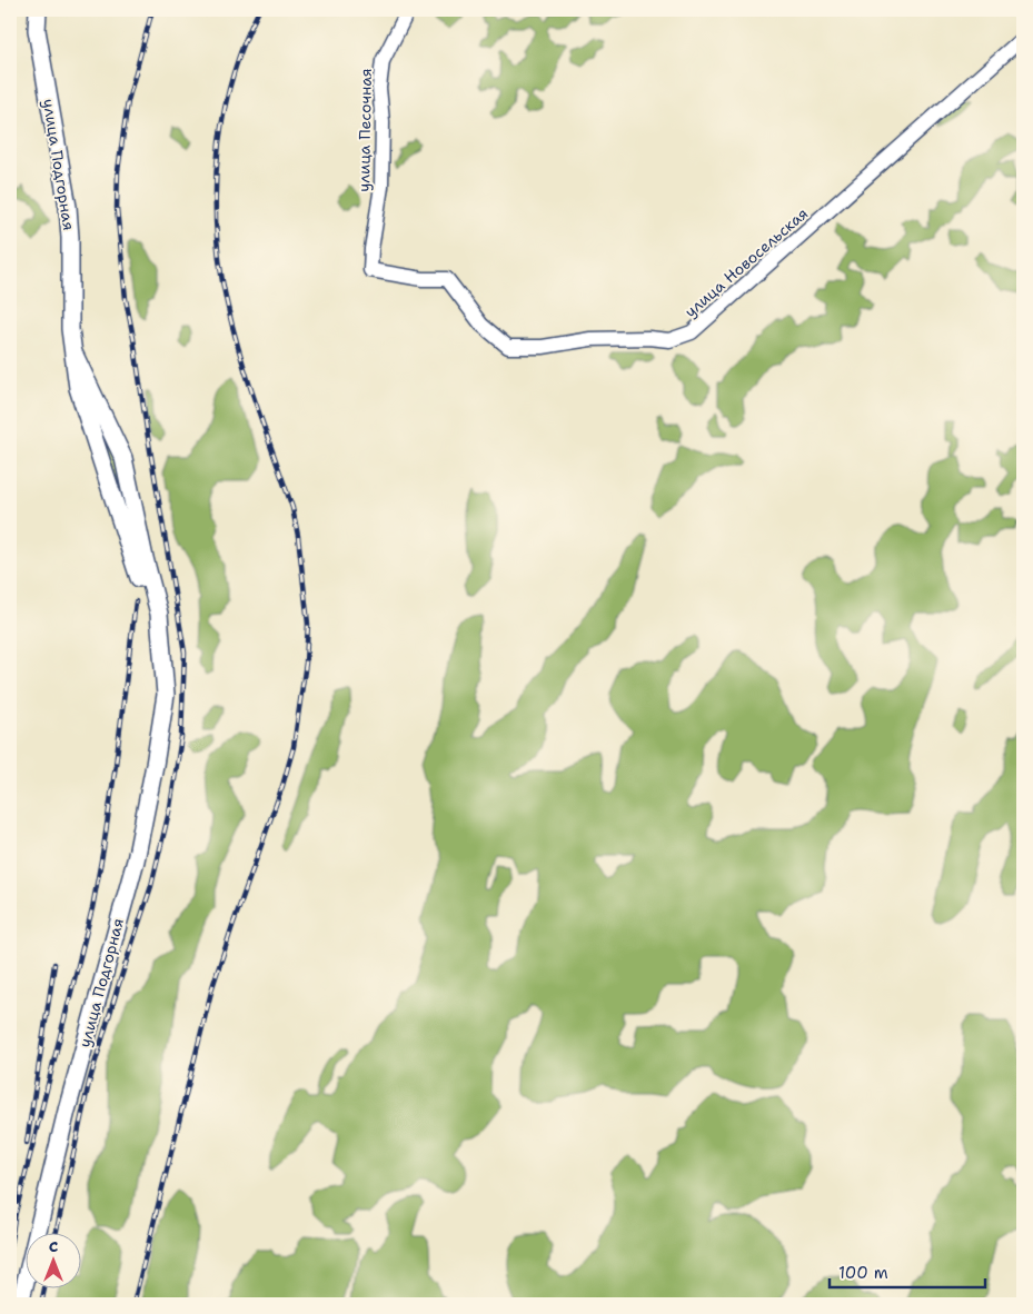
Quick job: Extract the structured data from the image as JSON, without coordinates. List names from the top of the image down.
{
  "streets": {
    "main road": ["улица Подгорная"],
    "street": ["улица Песочная", "улица Новосельская"]
  },
  "crossings": [
    ["улица Песочная", "улица Новосельская"]
  ],
  "scale_bar": "100 m",
  "north": "top"
}
